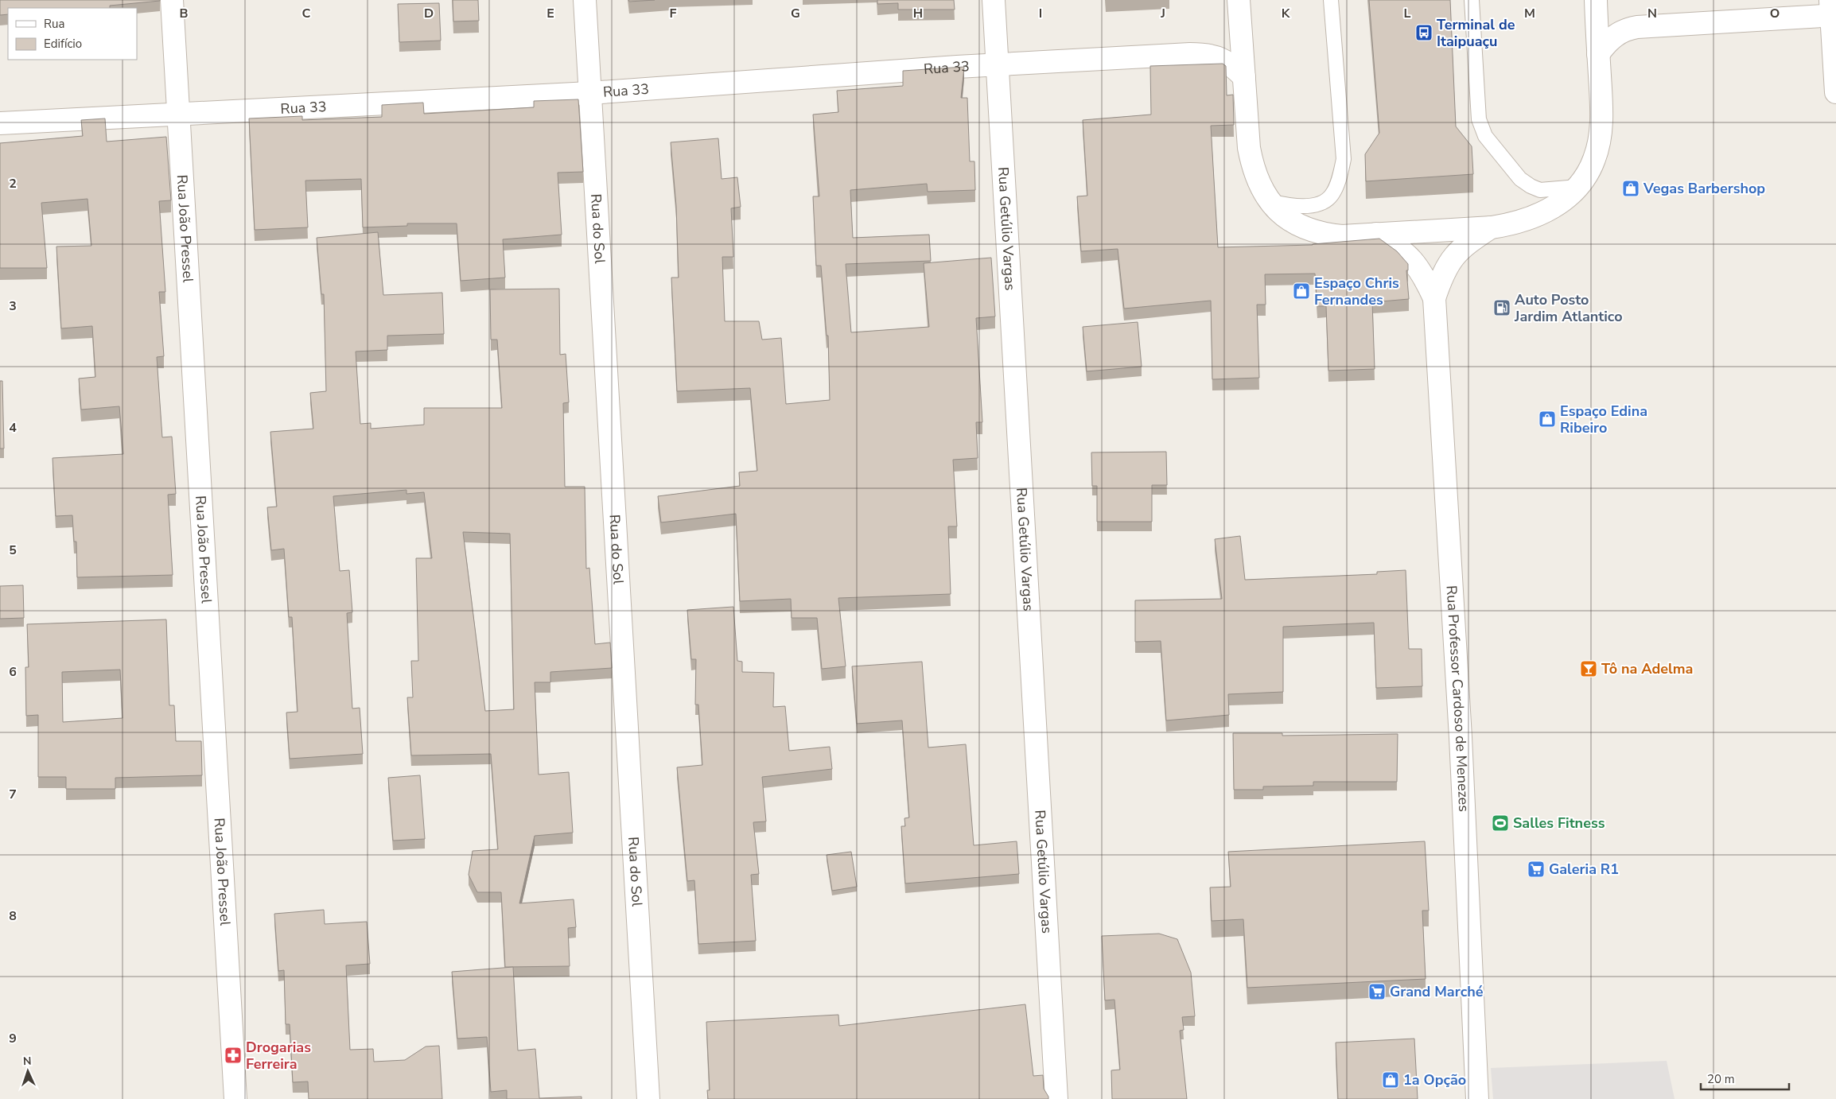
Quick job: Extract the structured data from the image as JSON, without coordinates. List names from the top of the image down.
{
  "streets": {
    "street": [
      "Rua 33",
      "Rua João Pressel",
      "Rua do Sol",
      "Rua Getúlio Vargas",
      "Rua Professor Cardoso de Menezes"
    ]
  },
  "crossings": [
    ["Rua 33", "Rua João Pressel"],
    ["Rua 33", "Rua do Sol"],
    ["Rua 33", "Rua Getúlio Vargas"]
  ],
  "places": {
    "bus stop": ["Terminal de Itaipuaçu"],
    "shop": [
      "Vegas Barbershop",
      "Espaço Chris Fernandes",
      "Espaço Edina Ribeiro",
      "1a Opção"
    ],
    "fuel station": ["Auto Posto Jardim Atlantico"],
    "bar": ["Tô na Adelma"],
    "sports": ["Salles Fitness"],
    "supermarket": ["Galeria R1", "Grand Marché"],
    "pharmacy": ["Drogarias Ferreira"]
  },
  "legend": ["Rua", "Edifício"],
  "scale_bar": "20 m",
  "north": "top",
  "grid": {
    "columns": [
      "B",
      "C",
      "D",
      "E",
      "F",
      "G",
      "H",
      "I",
      "J",
      "K",
      "L",
      "M",
      "N",
      "O"
    ],
    "rows": [
      "2",
      "3",
      "4",
      "5",
      "6",
      "7",
      "8",
      "9"
    ]
  }
}
